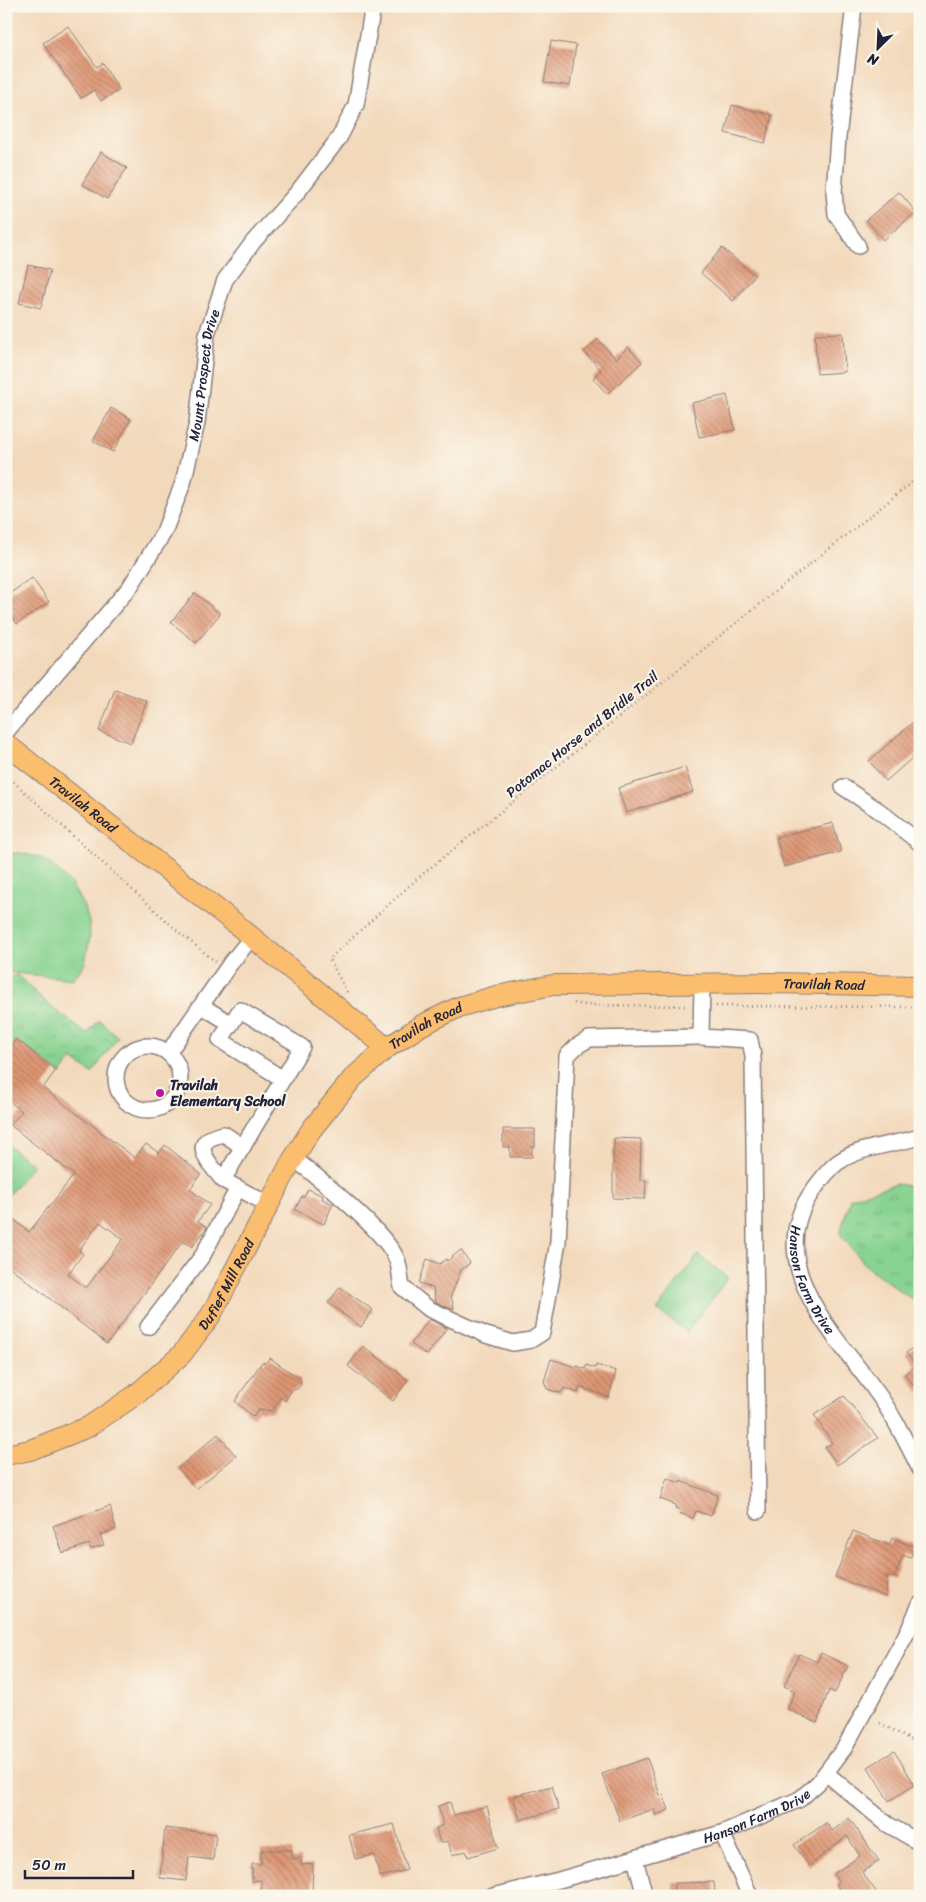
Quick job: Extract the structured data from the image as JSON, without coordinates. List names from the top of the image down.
{
  "streets": {
    "main road": ["Travilah Road", "Dufief Mill Road"],
    "street": ["Mount Prospect Drive", "Hanson Farm Drive"],
    "path": ["Potomac Horse and Bridle Trail"]
  },
  "crossings": [
    ["Travilah Road", "Dufief Mill Road"]
  ],
  "places": ["Travilah Elementary School"],
  "scale_bar": "50 m",
  "north": "bottom left"
}
